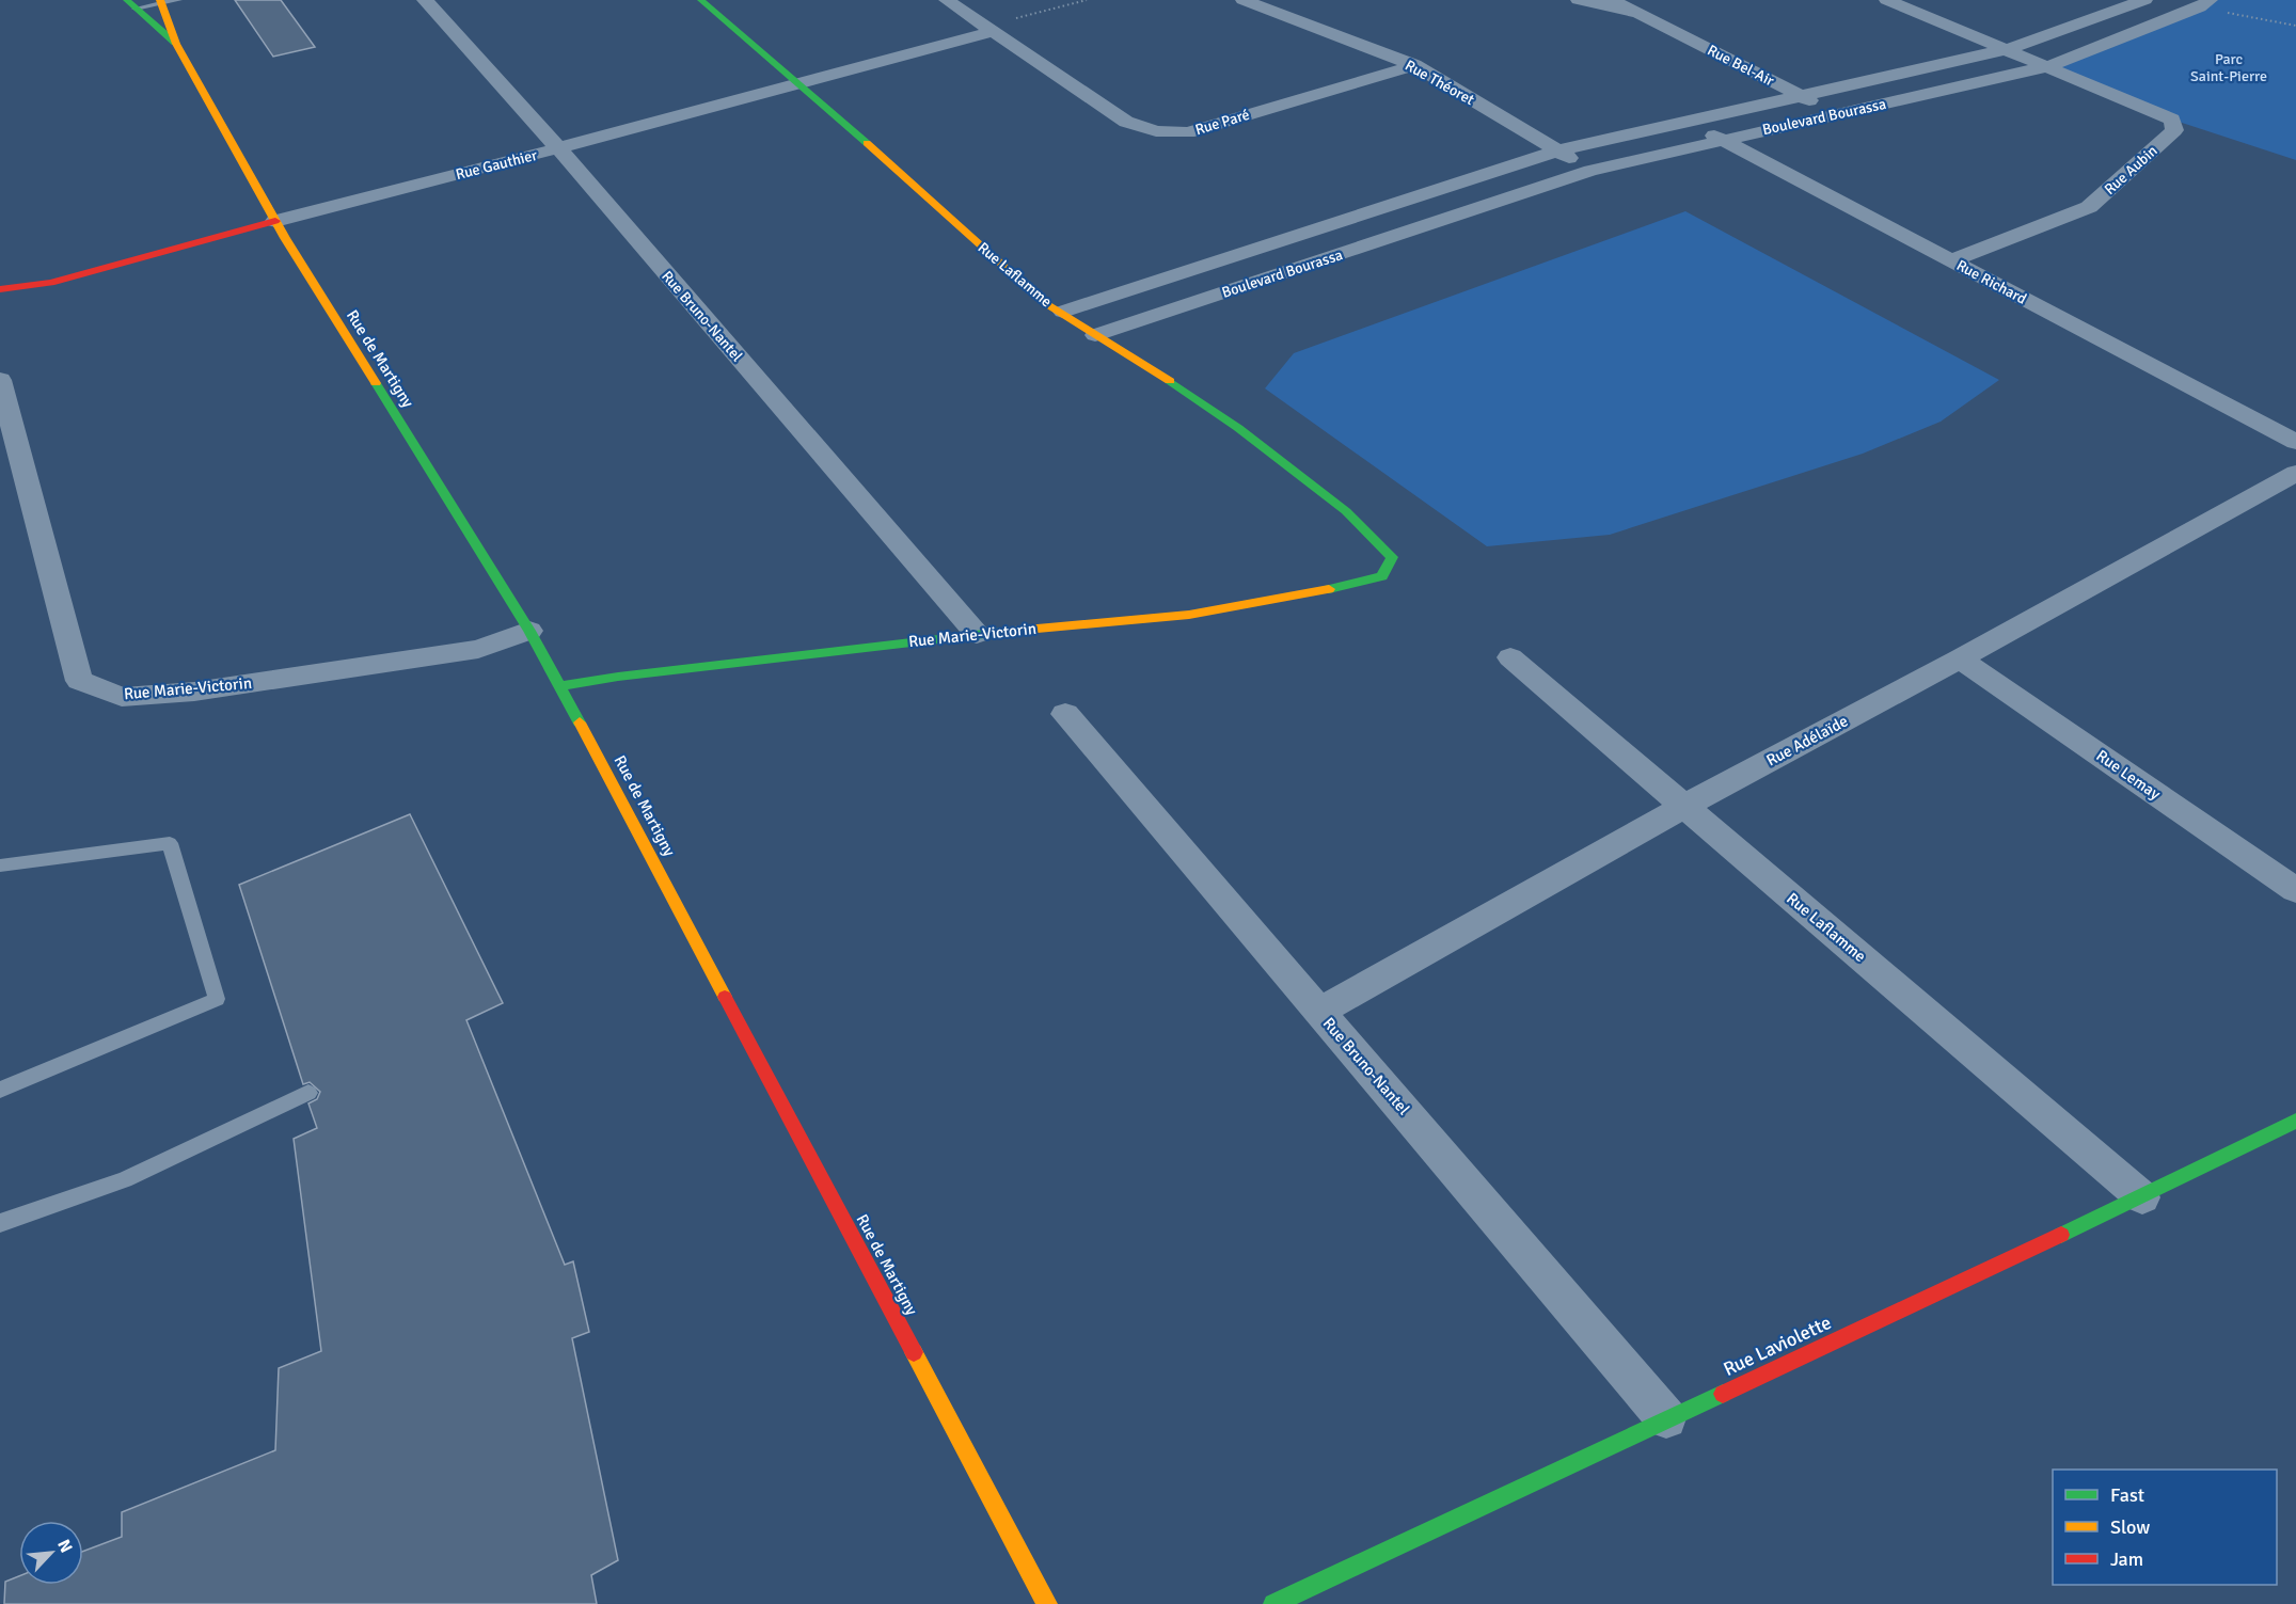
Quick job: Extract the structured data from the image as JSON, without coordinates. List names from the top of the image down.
{
  "streets": {
    "street": [
      "Rue Bel-Air",
      "Rue Théoret",
      "Boulevard Bourassa",
      "Rue Paré",
      "Rue Gauthier",
      "Rue Aubin",
      "Rue Laflamme",
      "Rue Richard",
      "Rue Bruno-Nantel",
      "Rue de Martigny",
      "Rue Marie-Victorin",
      "Rue Adélaïde",
      "Rue Lemay",
      "Rue Laviolette"
    ]
  },
  "crossings": [
    ["Rue Bel-Air", "Boulevard Bourassa"],
    ["Rue Théoret", "Boulevard Bourassa"],
    ["Rue Théoret", "Rue Paré"],
    ["Boulevard Bourassa", "Rue Aubin"],
    ["Boulevard Bourassa", "Rue Laflamme"],
    ["Boulevard Bourassa", "Rue Richard"],
    ["Rue Paré", "Rue Gauthier"],
    ["Rue Gauthier", "Rue Laflamme"],
    ["Rue Gauthier", "Rue Bruno-Nantel"],
    ["Rue Gauthier", "Rue de Martigny"],
    ["Rue Aubin", "Rue Richard"],
    ["Rue Laflamme", "Rue Marie-Victorin"],
    ["Rue Laflamme", "Rue Adélaïde"],
    ["Rue Laflamme", "Rue Laviolette"],
    ["Rue Bruno-Nantel", "Rue Marie-Victorin"],
    ["Rue Bruno-Nantel", "Rue Adélaïde"],
    ["Rue Bruno-Nantel", "Rue Laviolette"],
    ["Rue de Martigny", "Rue Marie-Victorin"],
    ["Rue Adélaïde", "Rue Lemay"]
  ],
  "parks": ["Parc Saint-Pierre"],
  "legend": ["Fast", "Slow", "Jam"],
  "north": "top right"
}
